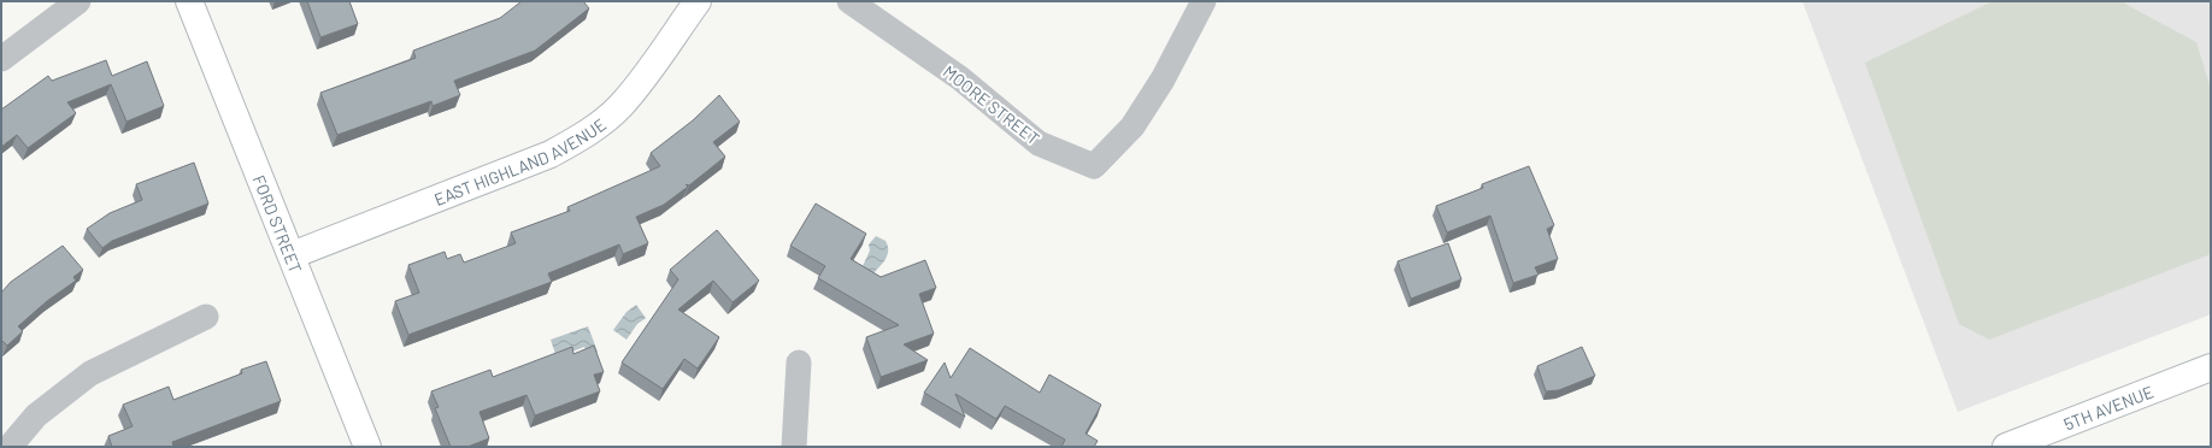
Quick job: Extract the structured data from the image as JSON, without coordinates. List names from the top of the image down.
{
  "streets": {
    "main road": ["EAST HIGHLAND AVENUE", "FORD STREET", "5TH AVENUE"],
    "street": ["MOORE STREET"]
  },
  "crossings": [
    ["EAST HIGHLAND AVENUE", "FORD STREET"]
  ]
}
